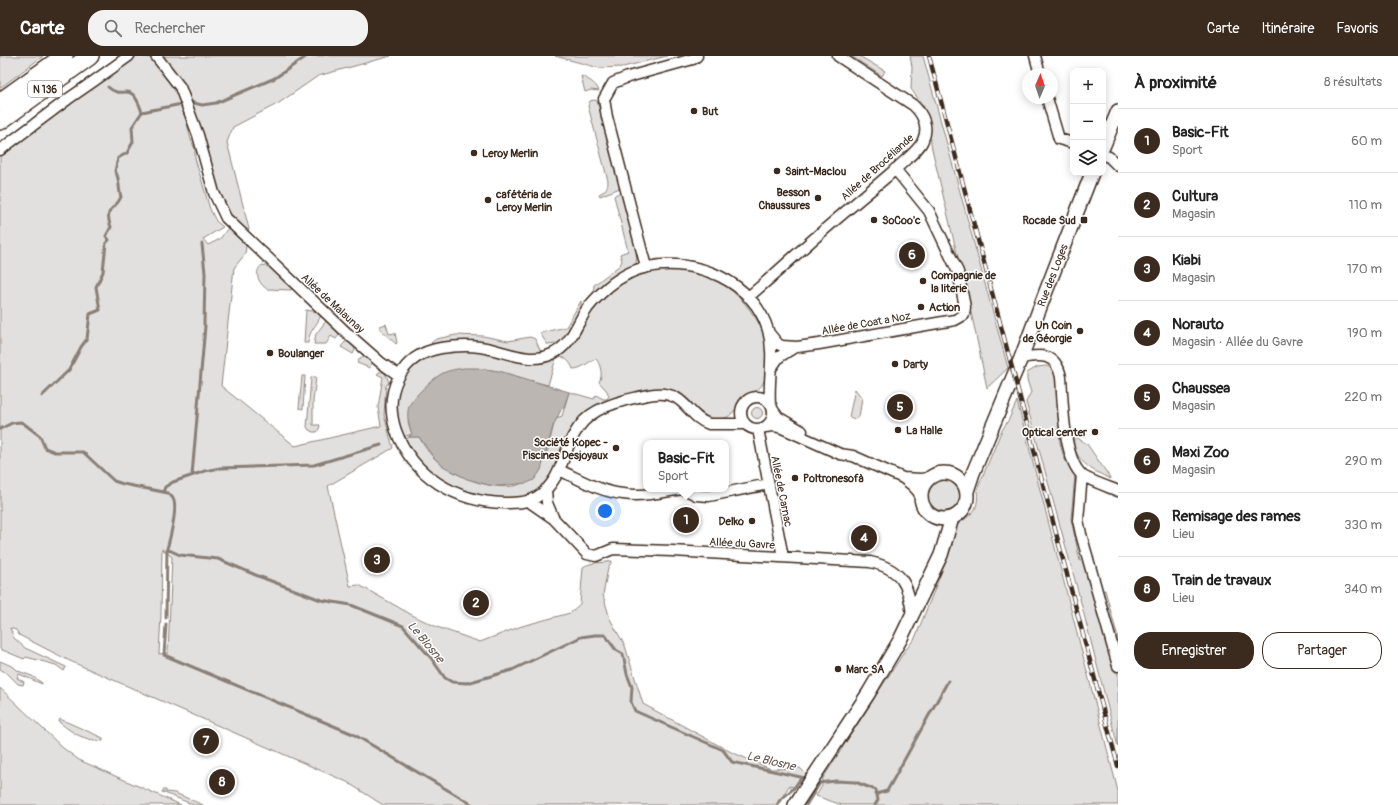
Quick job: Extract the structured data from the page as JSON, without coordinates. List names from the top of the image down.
{
  "streets": {
    "highway": ["N 136"],
    "street": [
      "Allée de Brocéliande",
      "Rue des Loges",
      "Allée de Malaunay",
      "Allée de Coat a Noz",
      "Allée de Carnac",
      "Allée du Gavre"
    ]
  },
  "crossings": [
    ["Allée de Brocéliande", "Allée de Coat a Noz"],
    ["Allée de Carnac", "Allée du Gavre"]
  ],
  "water": ["Le Blosne"],
  "places": {
    "other": [
      "But",
      "Leroy Merlin",
      "Saint-Maclou",
      "Besson Chaussures",
      "cafétéria de Leroy Merlin",
      "SoCoo'c",
      "Compagnie de la literie",
      "Action",
      "Un Coin de Géorgie",
      "Boulanger",
      "Darty",
      "La Halle",
      "Optical center",
      "Société Kopec - Piscines Desjoyaux",
      "Poltronesofà",
      "Delko",
      "Marc SA"
    ],
    "transit": ["Rocade Sud"]
  },
  "north": "top",
  "page": {
    "header": "Carte",
    "search": "Rechercher",
    "nav": ["Carte", "Itinéraire", "Favoris"],
    "heading": ["À proximité", "8 résultats"],
    "map_buttons": ["+", "−"],
    "list": [
      {
        "mark": "1",
        "name": "Basic-Fit",
        "note": "Sport",
        "value": "60 m"
      },
      {
        "mark": "2",
        "name": "Cultura",
        "note": "Magasin",
        "value": "110 m"
      },
      {
        "mark": "3",
        "name": "Kiabi",
        "note": "Magasin",
        "value": "170 m"
      },
      {
        "mark": "4",
        "name": "Norauto",
        "note": "Magasin · Allée du Gavre",
        "value": "190 m"
      },
      {
        "mark": "5",
        "name": "Chaussea",
        "note": "Magasin",
        "value": "220 m"
      },
      {
        "mark": "6",
        "name": "Maxi Zoo",
        "note": "Magasin",
        "value": "290 m"
      },
      {
        "mark": "7",
        "name": "Remisage des rames",
        "note": "Lieu",
        "value": "330 m"
      },
      {
        "mark": "8",
        "name": "Train de travaux",
        "note": "Lieu",
        "value": "340 m"
      }
    ],
    "pins": [
      "6",
      "5",
      "1",
      "4",
      "3",
      "2",
      "7",
      "8"
    ],
    "popup": ["Basic-Fit", "Sport"],
    "buttons": ["Enregistrer", "Partager"]
  }
}
